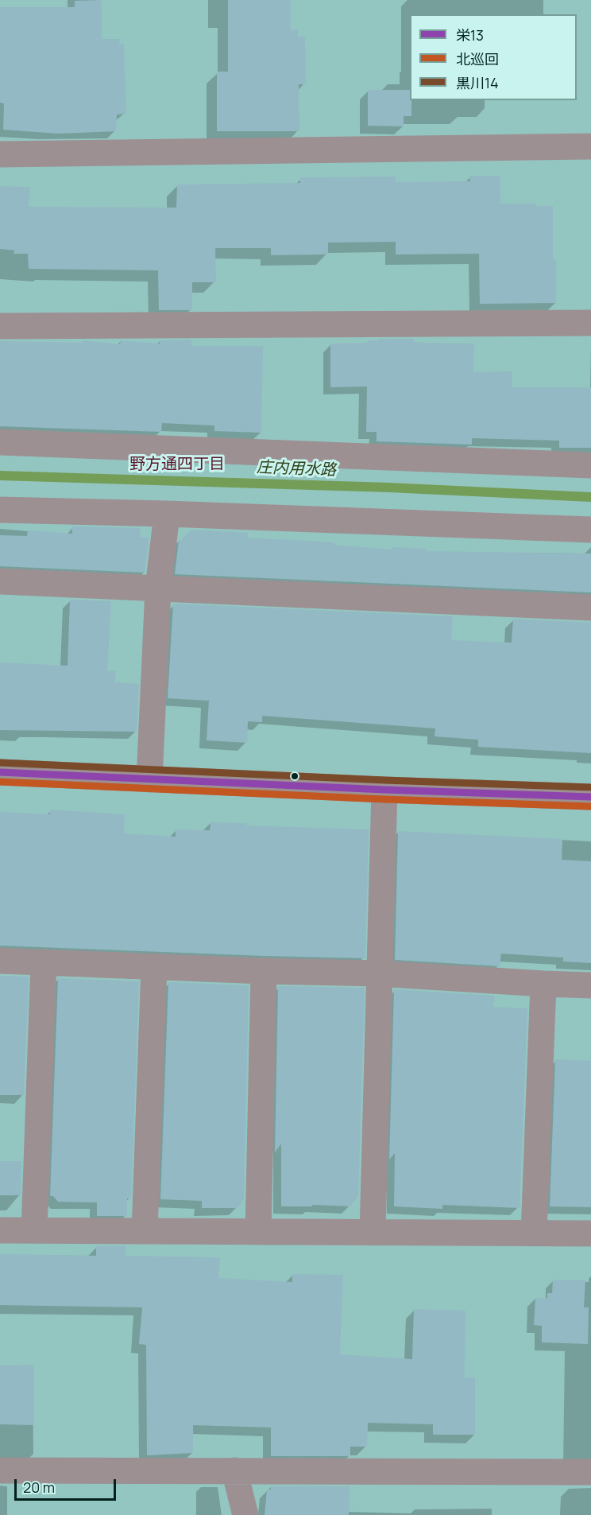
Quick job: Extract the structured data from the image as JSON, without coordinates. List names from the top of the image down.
{
  "districts": ["野方通四丁目"],
  "water": ["庄内用水路"],
  "lines": ["transit line 黒川14", "transit line 栄13", "transit line 北巡回"],
  "legend": ["栄13", "北巡回", "黒川14"],
  "scale_bar": "20 m"
}
